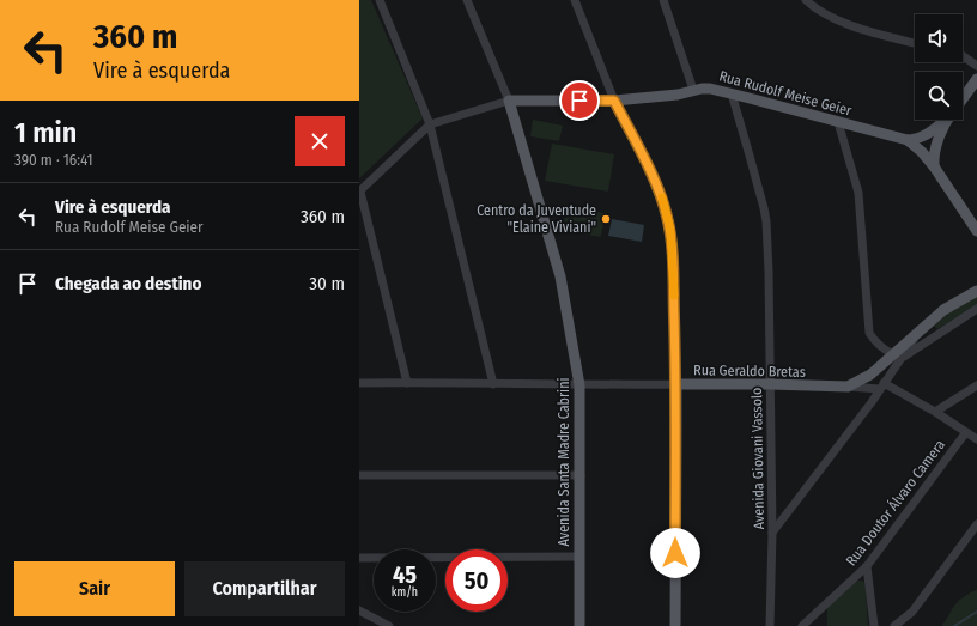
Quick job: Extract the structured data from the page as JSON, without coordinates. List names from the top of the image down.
{
  "streets": {
    "main road": ["Rua Rudolf Meise Geier", "Rua Geraldo Bretas", "Avenida Santa Madre Cabrini"],
    "street": ["Avenida Giovani Vassolo", "Rua Doutor Álvaro Camera"]
  },
  "crossings": [
    ["Rua Rudolf Meise Geier", "Avenida Giovani Vassolo"],
    ["Rua Rudolf Meise Geier", "Avenida Santa Madre Cabrini"],
    ["Rua Geraldo Bretas", "Avenida Giovani Vassolo"],
    ["Rua Geraldo Bretas", "Avenida Santa Madre Cabrini"],
    ["Rua Geraldo Bretas", "Rua Doutor Álvaro Camera"]
  ],
  "places": ["Centro da Juventude \"Elaine Viviani\""],
  "page": {
    "turn": ["360 m", "Vire à esquerda"],
    "heading": ["1 min", "390 m · 16:41"],
    "list": [
      {
        "name": "Vire à esquerda",
        "note": "Rua Rudolf Meise Geier",
        "value": "360 m"
      },
      {
        "name": "Chegada ao destino",
        "value": "30 m"
      }
    ],
    "speed": "45 km/h",
    "limit": "50",
    "buttons": ["Sair", "Compartilhar"]
  }
}
